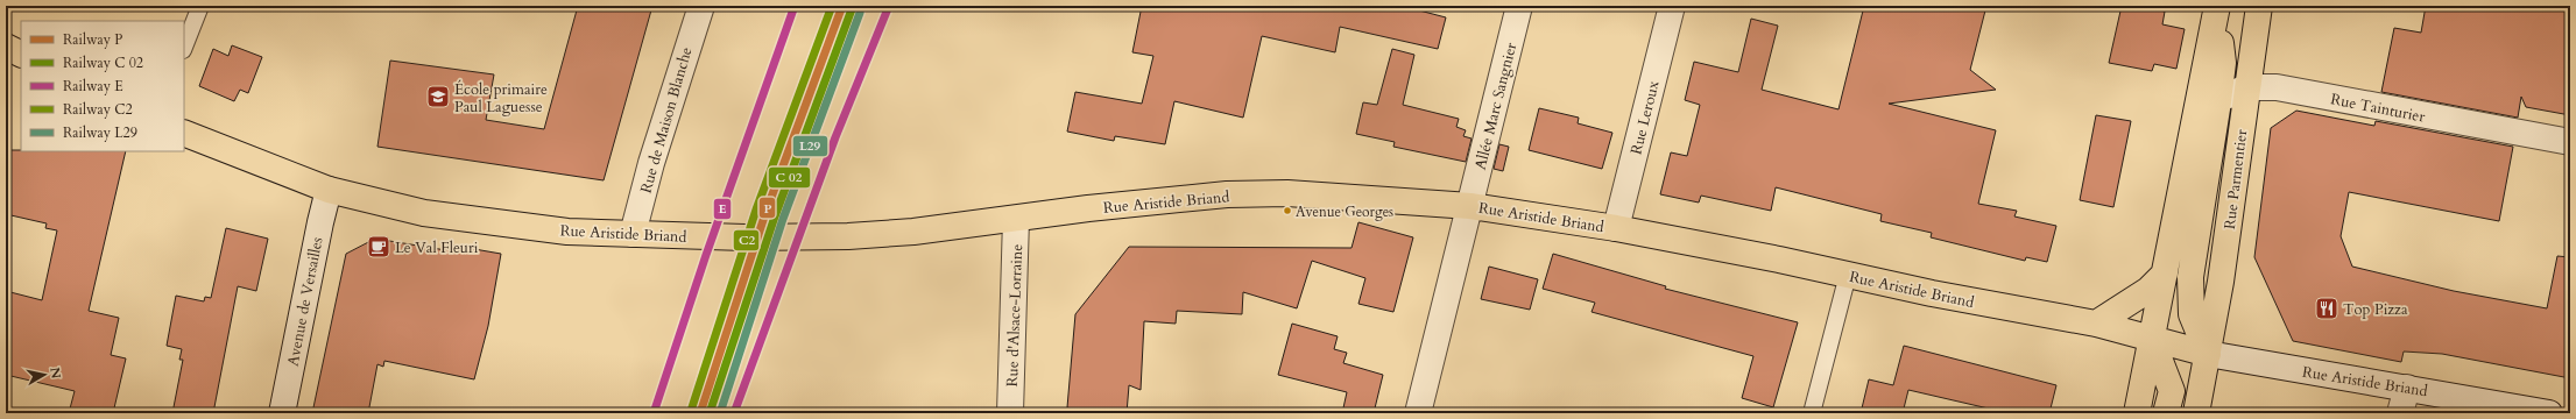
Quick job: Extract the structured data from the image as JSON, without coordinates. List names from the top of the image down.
{
  "streets": {
    "main road": ["Rue Parmentier", "Rue Aristide Briand"],
    "street": [
      "Allée Marc Sangnier",
      "Rue Tainturier",
      "Rue Leroux",
      "Rue de Maison Blanche",
      "Avenue de Versailles",
      "Rue d'Alsace-Lorraine"
    ]
  },
  "crossings": [
    ["Allée Marc Sangnier", "Rue Aristide Briand"],
    ["Rue Tainturier", "Rue Parmentier"],
    ["Rue Leroux", "Rue Aristide Briand"],
    ["Rue de Maison Blanche", "Rue Aristide Briand"],
    ["Rue Parmentier", "Rue Aristide Briand"],
    ["Rue Aristide Briand", "Avenue de Versailles"],
    ["Rue Aristide Briand", "Rue d'Alsace-Lorraine"]
  ],
  "places": {
    "school or university": ["École primaire Paul Laguesse"],
    "other": ["Avenue Georges"],
    "cafe": ["Le Val Fleuri"],
    "restaurant": ["Top Pizza"]
  },
  "lines": [
    "rail line P",
    "rail line E",
    "rail line C2",
    "rail line L29"
  ],
  "legend": [
    "Railway P",
    "Railway C 02",
    "Railway E",
    "Railway C2",
    "Railway L29"
  ],
  "north": "right"
}
